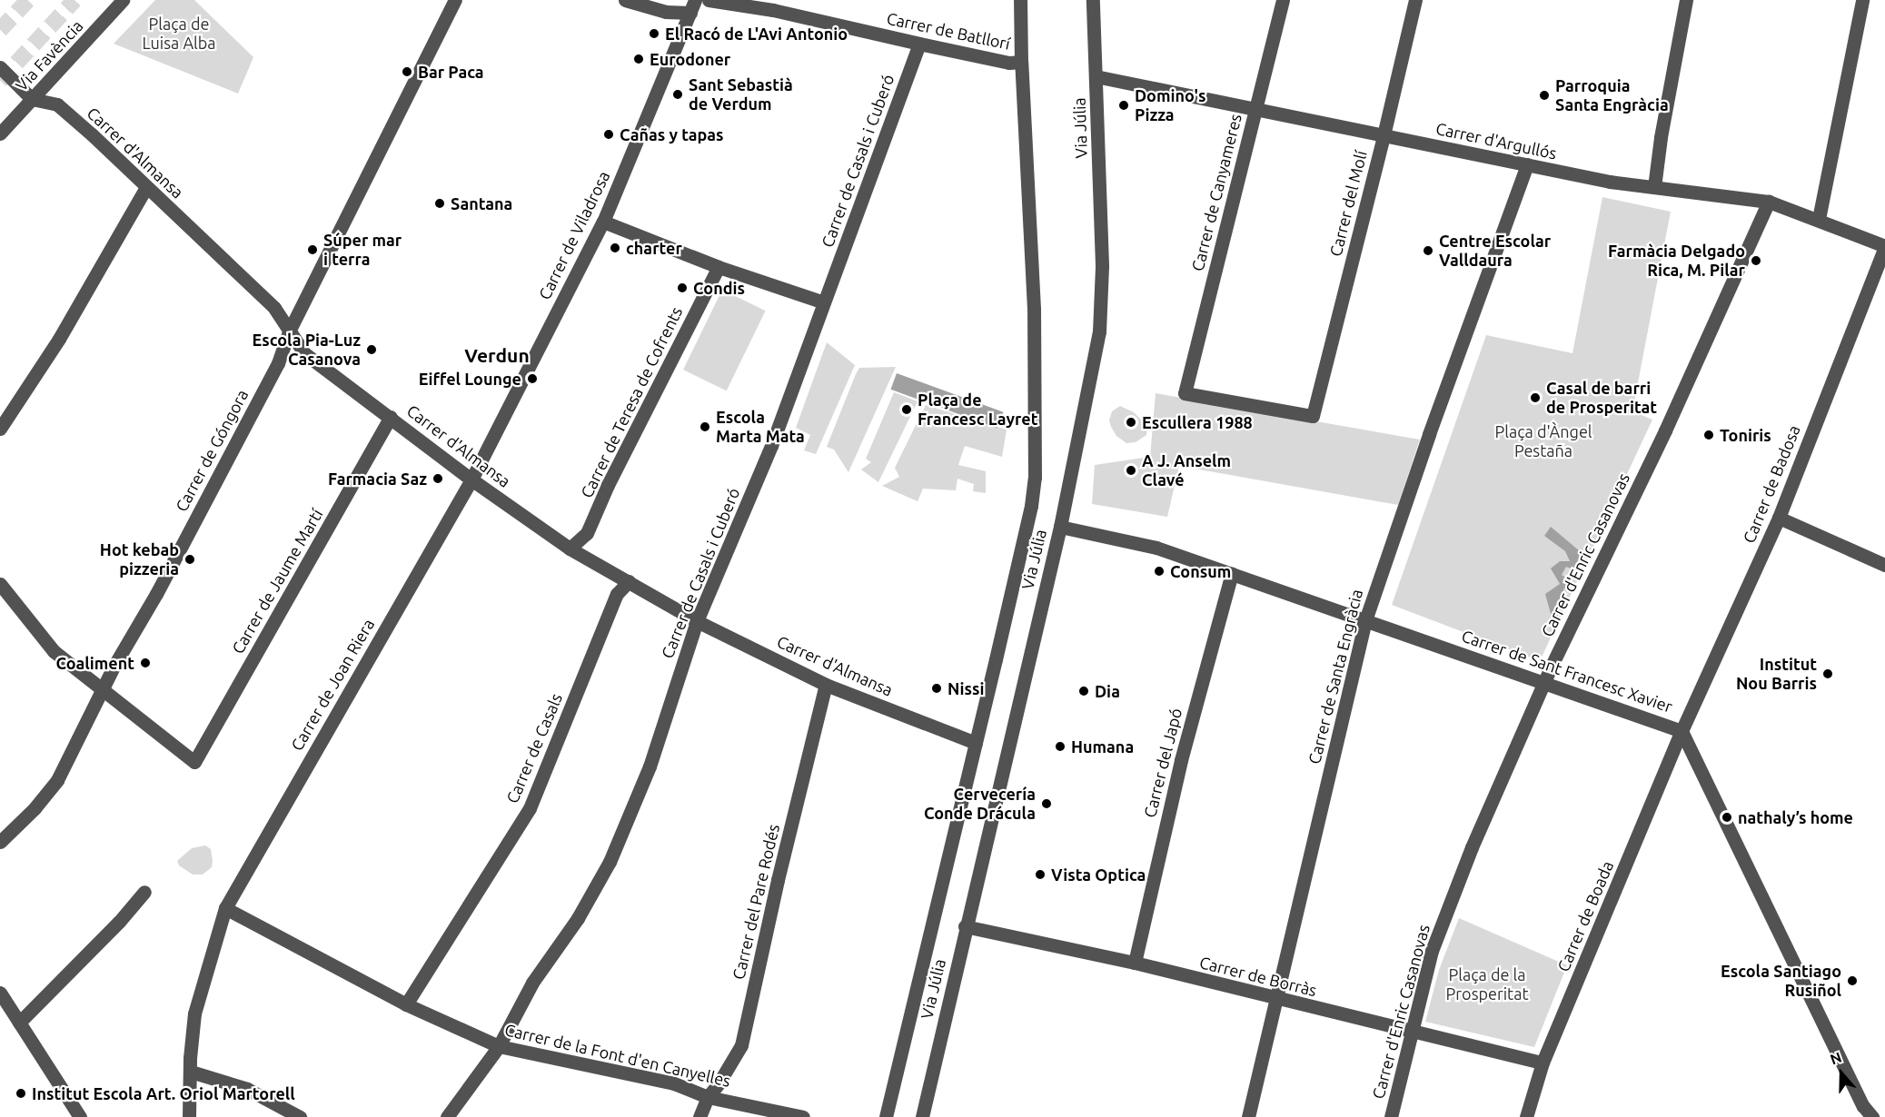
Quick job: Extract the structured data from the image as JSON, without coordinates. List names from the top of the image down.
{
  "streets": {
    "street": [
      "Carrer de Batllorí",
      "Via Favència",
      "Via Júlia",
      "Carrer d'Argullós",
      "Carrer d'Almansa",
      "Carrer de Casals i Cuberó",
      "Carrer de Canyameres",
      "Carrer del Molí",
      "Carrer de Viladrosa",
      "Carrer de Teresa de Cofrents",
      "Carrer de Góngora",
      "Carrer de Badosa",
      "Carrer d'Enric Casanovas",
      "Carrer de Jaume Martí",
      "Carrer de Sant Francesc Xavier",
      "Carrer de Santa Engràcia",
      "Carrer de Joan Riera",
      "Carrer de Casals",
      "Carrer del Japó",
      "Carrer del Pare Rodés",
      "Carrer de Boada",
      "Carrer de Borràs",
      "Carrer de la Font d'en Canyelles"
    ]
  },
  "crossings": [
    ["Carrer de Batllorí", "Via Júlia"],
    ["Carrer de Batllorí", "Carrer de Casals i Cuberó"],
    ["Via Favència", "Carrer d'Almansa"],
    ["Via Júlia", "Carrer d'Argullós"],
    ["Via Júlia", "Carrer d'Almansa"],
    ["Via Júlia", "Carrer de Sant Francesc Xavier"],
    ["Via Júlia", "Carrer de Borràs"],
    ["Carrer d'Argullós", "Carrer de Canyameres"],
    ["Carrer d'Argullós", "Carrer del Molí"],
    ["Carrer d'Argullós", "Carrer de Badosa"],
    ["Carrer d'Argullós", "Carrer d'Enric Casanovas"],
    ["Carrer d'Argullós", "Carrer de Santa Engràcia"],
    ["Carrer d'Almansa", "Carrer de Casals i Cuberó"],
    ["Carrer d'Almansa", "Carrer de Viladrosa"],
    ["Carrer d'Almansa", "Carrer de Teresa de Cofrents"],
    ["Carrer d'Almansa", "Carrer de Góngora"],
    ["Carrer d'Almansa", "Carrer de Jaume Martí"],
    ["Carrer d'Almansa", "Carrer de Joan Riera"],
    ["Carrer d'Almansa", "Carrer de Casals"],
    ["Carrer d'Almansa", "Carrer del Pare Rodés"],
    ["Carrer de Casals i Cuberó", "Carrer de la Font d'en Canyelles"],
    ["Carrer de Canyameres", "Carrer del Molí"],
    ["Carrer de Viladrosa", "Carrer de Joan Riera"],
    ["Carrer de Góngora", "Carrer de Jaume Martí"],
    ["Carrer de Badosa", "Carrer de Sant Francesc Xavier"],
    ["Carrer de Badosa", "Carrer de Boada"],
    ["Carrer d'Enric Casanovas", "Carrer de Sant Francesc Xavier"],
    ["Carrer d'Enric Casanovas", "Carrer de Borràs"],
    ["Carrer de Sant Francesc Xavier", "Carrer de Santa Engràcia"],
    ["Carrer de Sant Francesc Xavier", "Carrer del Japó"],
    ["Carrer de Sant Francesc Xavier", "Carrer de Boada"],
    ["Carrer de Santa Engràcia", "Carrer de Borràs"],
    ["Carrer de Joan Riera", "Carrer de la Font d'en Canyelles"],
    ["Carrer de Casals", "Carrer de la Font d'en Canyelles"],
    ["Carrer del Japó", "Carrer de Borràs"],
    ["Carrer del Pare Rodés", "Carrer de la Font d'en Canyelles"],
    ["Carrer de Boada", "Carrer de Borràs"]
  ],
  "districts": ["Verdun"],
  "parks": ["Plaça de Luisa Alba", "Plaça d'Àngel Pestaña", "Plaça de la Prosperitat"],
  "places": [
    "El Racó de L'Avi Antonio",
    "Eurodoner",
    "Bar Paca",
    "Sant Sebastià de Verdum",
    "Parroquia Santa Engràcia",
    "Domino's Pizza",
    "Cañas y tapas",
    "Santana",
    "charter",
    "Súper mar i terra",
    "Centre Escolar Valldaura",
    "Farmàcia Delgado Rica, M. Pilar",
    "Condis",
    "Escola Pia-Luz Casanova",
    "Eiffel Lounge",
    "Casal de barri de Prosperitat",
    "Plaça de Francesc Layret",
    "Escullera 1988",
    "Escola Marta Mata",
    "Toniris",
    "A J. Anselm Clavé",
    "Farmacia Saz",
    "Hot kebab pizzeria",
    "Consum",
    "Coaliment",
    "Institut Nou Barris",
    "Nissi",
    "Dia",
    "Humana",
    "Cervecería Conde Drácula",
    "nathaly’s home",
    "Vista Optica",
    "Escola Santiago Rusiñol",
    "Institut Escola Art. Oriol Martorell"
  ],
  "north": "top"
}
